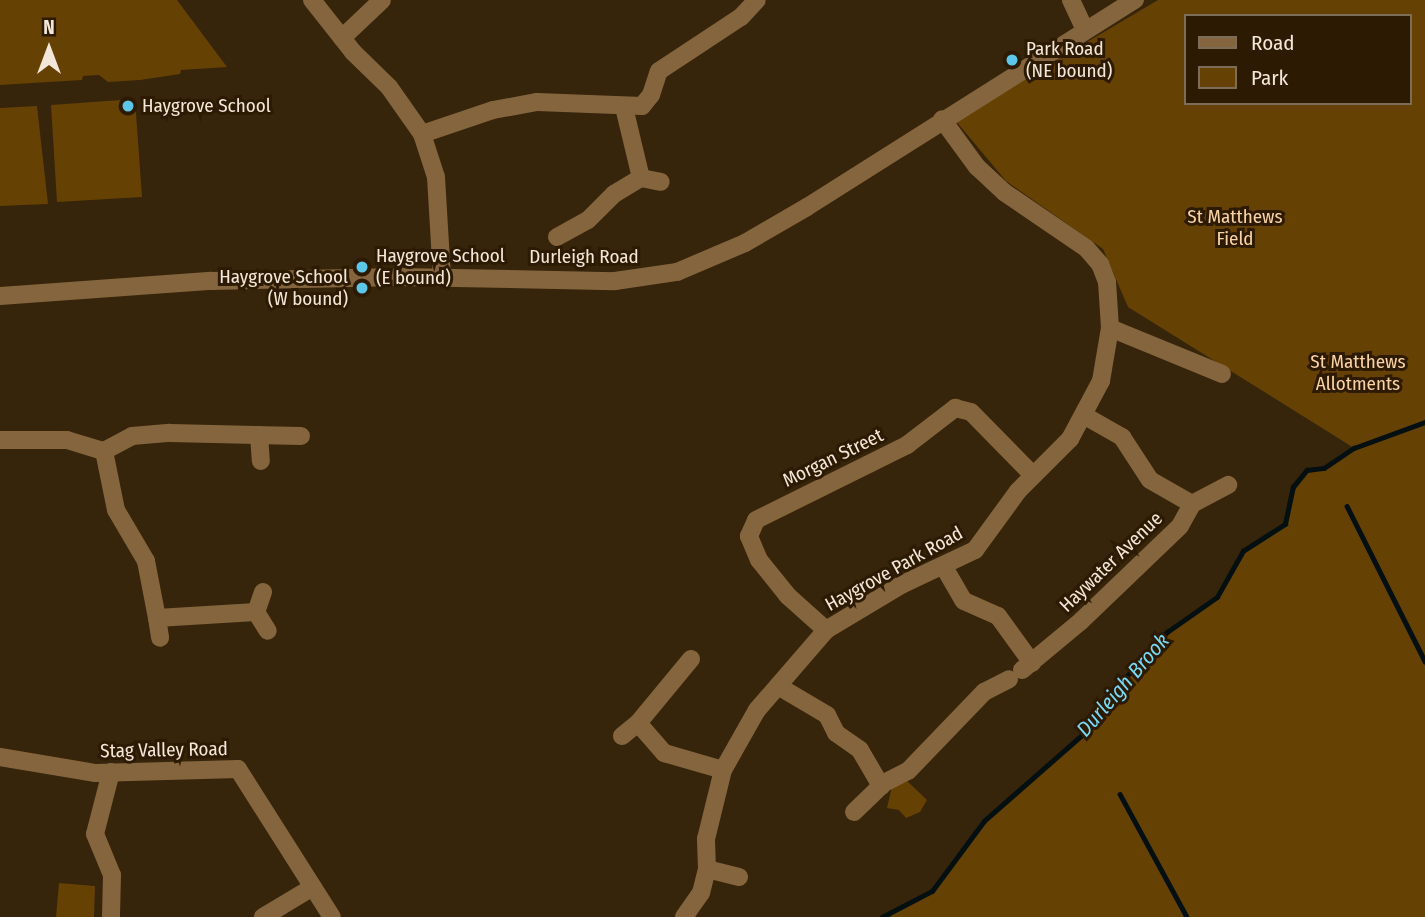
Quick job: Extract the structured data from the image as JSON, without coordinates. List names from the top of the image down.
{
  "streets": {
    "street": [
      "Durleigh Road",
      "Morgan Street",
      "Haywater Avenue",
      "Haygrove Park Road",
      "Stag Valley Road"
    ]
  },
  "crossings": [
    ["Durleigh Road", "Haygrove Park Road"],
    ["Morgan Street", "Haygrove Park Road"]
  ],
  "water": ["Durleigh Brook"],
  "parks": ["St Matthews Field", "St Matthews Allotments"],
  "places": [
    "Park Road (NE bound)",
    "Haygrove School",
    "Haygrove School (E bound)",
    "Haygrove School (W bound)"
  ],
  "legend": ["Road", "Park"],
  "north": "top"
}
